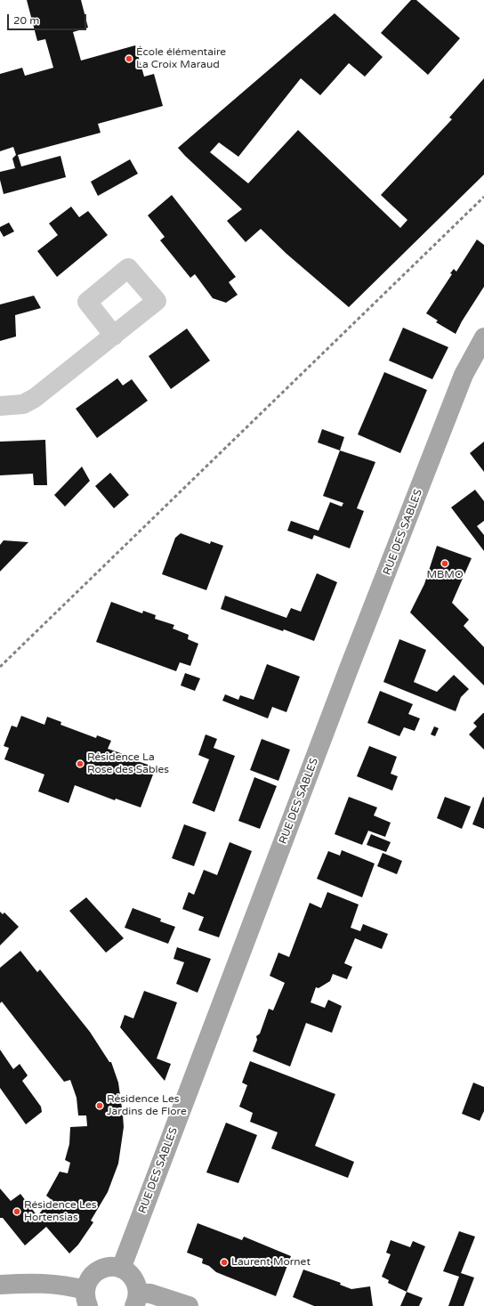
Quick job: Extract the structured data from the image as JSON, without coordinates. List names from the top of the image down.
{
  "streets": {
    "main road": ["RUE DES SABLES"]
  },
  "places": [
    "École élémentaire La Croix Maraud",
    "MBMO",
    "Résidence La Rose des Sables",
    "Résidence Les Jardins de Flore",
    "Résidence Les Hortensias",
    "Laurent Mornet"
  ],
  "scale_bar": "20 m"
}
